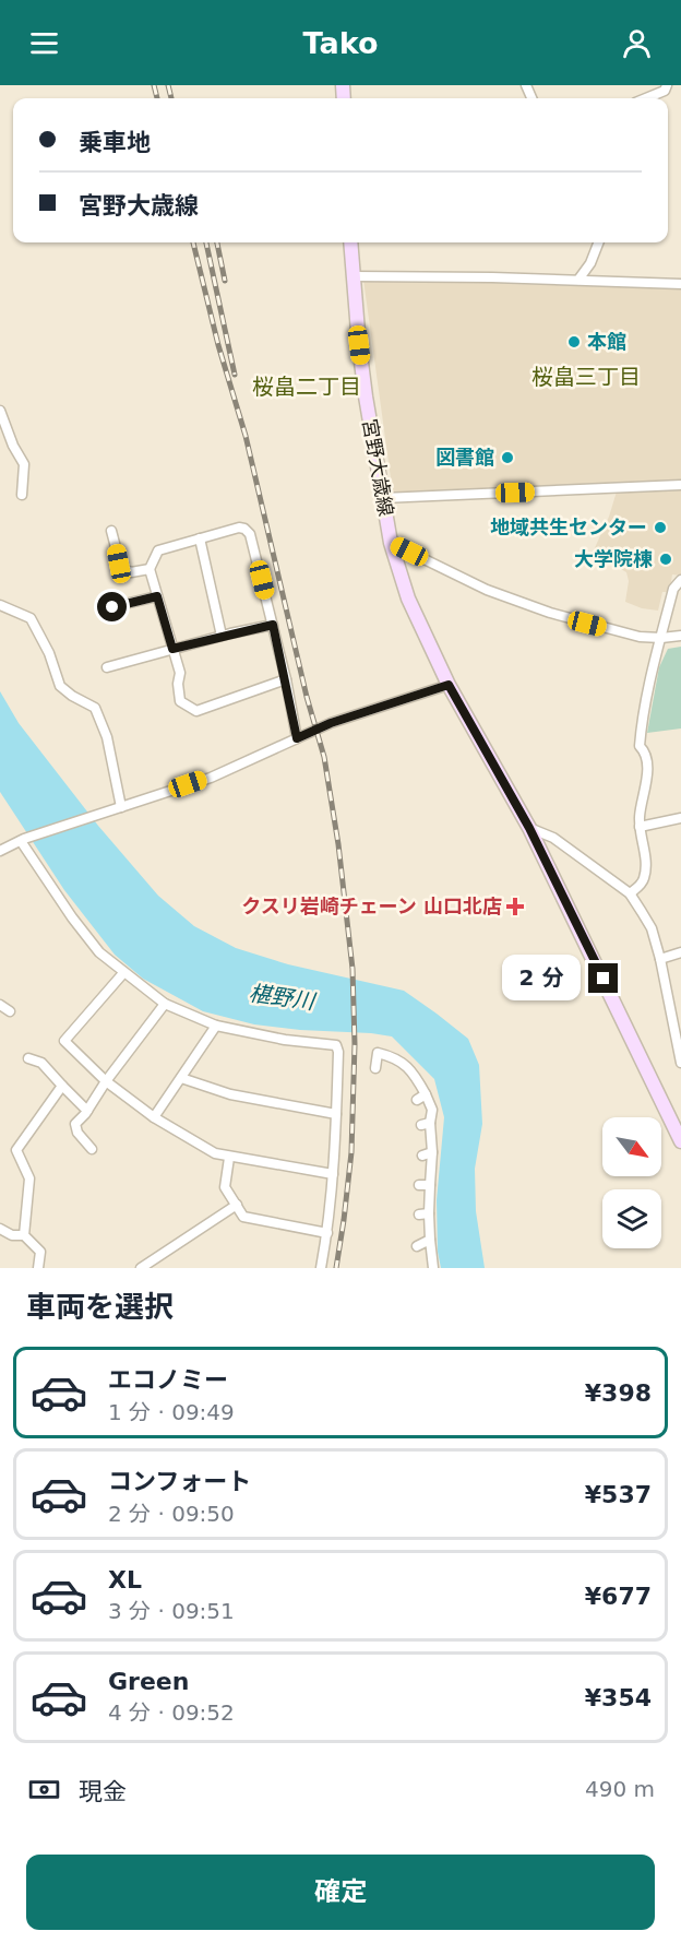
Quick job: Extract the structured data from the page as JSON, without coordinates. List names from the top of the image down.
{
  "streets": {
    "main road": ["宮野大歳線"]
  },
  "districts": ["桜畠三丁目", "桜畠二丁目"],
  "water": ["椹野川"],
  "places": {
    "other": [
      "本館",
      "図書館",
      "地域共生センター",
      "大学院棟"
    ],
    "health": ["クスリ岩崎チェーン 山口北店"]
  },
  "north": "bottom right",
  "page": {
    "header": "Tako",
    "banner": ["乗車地", "宮野大歳線"],
    "bubble": "2 分",
    "heading": "車両を選択",
    "list": [
      {
        "name": "エコノミー",
        "note": "1 分 · 09:49",
        "value": "¥398"
      },
      {
        "name": "コンフォート",
        "note": "2 分 · 09:50",
        "value": "¥537"
      },
      {
        "name": "XL",
        "note": "3 分 · 09:51",
        "value": "¥677"
      },
      {
        "name": "Green",
        "note": "4 分 · 09:52",
        "value": "¥354"
      }
    ],
    "pay": ["現金", "490 m"],
    "buttons": "確定"
  }
}
